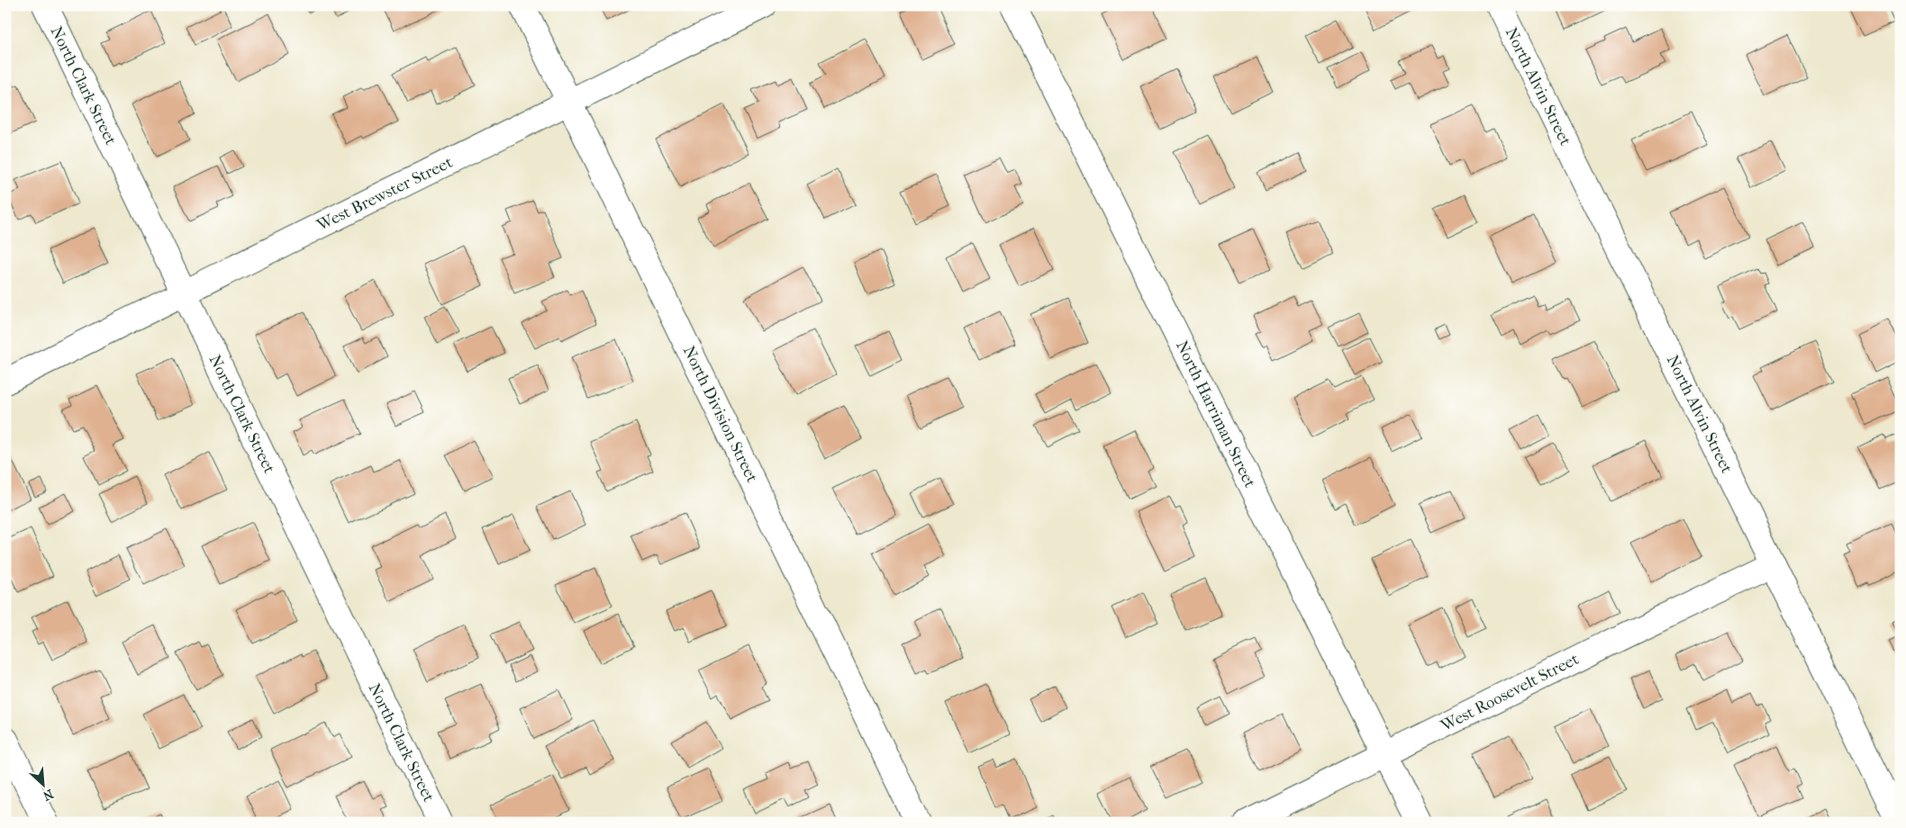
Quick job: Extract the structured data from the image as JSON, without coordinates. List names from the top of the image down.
{
  "streets": {
    "street": [
      "North Clark Street",
      "North Alvin Street",
      "West Brewster Street",
      "North Division Street",
      "North Harriman Street",
      "West Roosevelt Street"
    ]
  },
  "crossings": [
    ["North Clark Street", "West Brewster Street"],
    ["North Alvin Street", "West Roosevelt Street"],
    ["West Brewster Street", "North Division Street"],
    ["North Harriman Street", "West Roosevelt Street"]
  ],
  "north": "bottom right"
}
